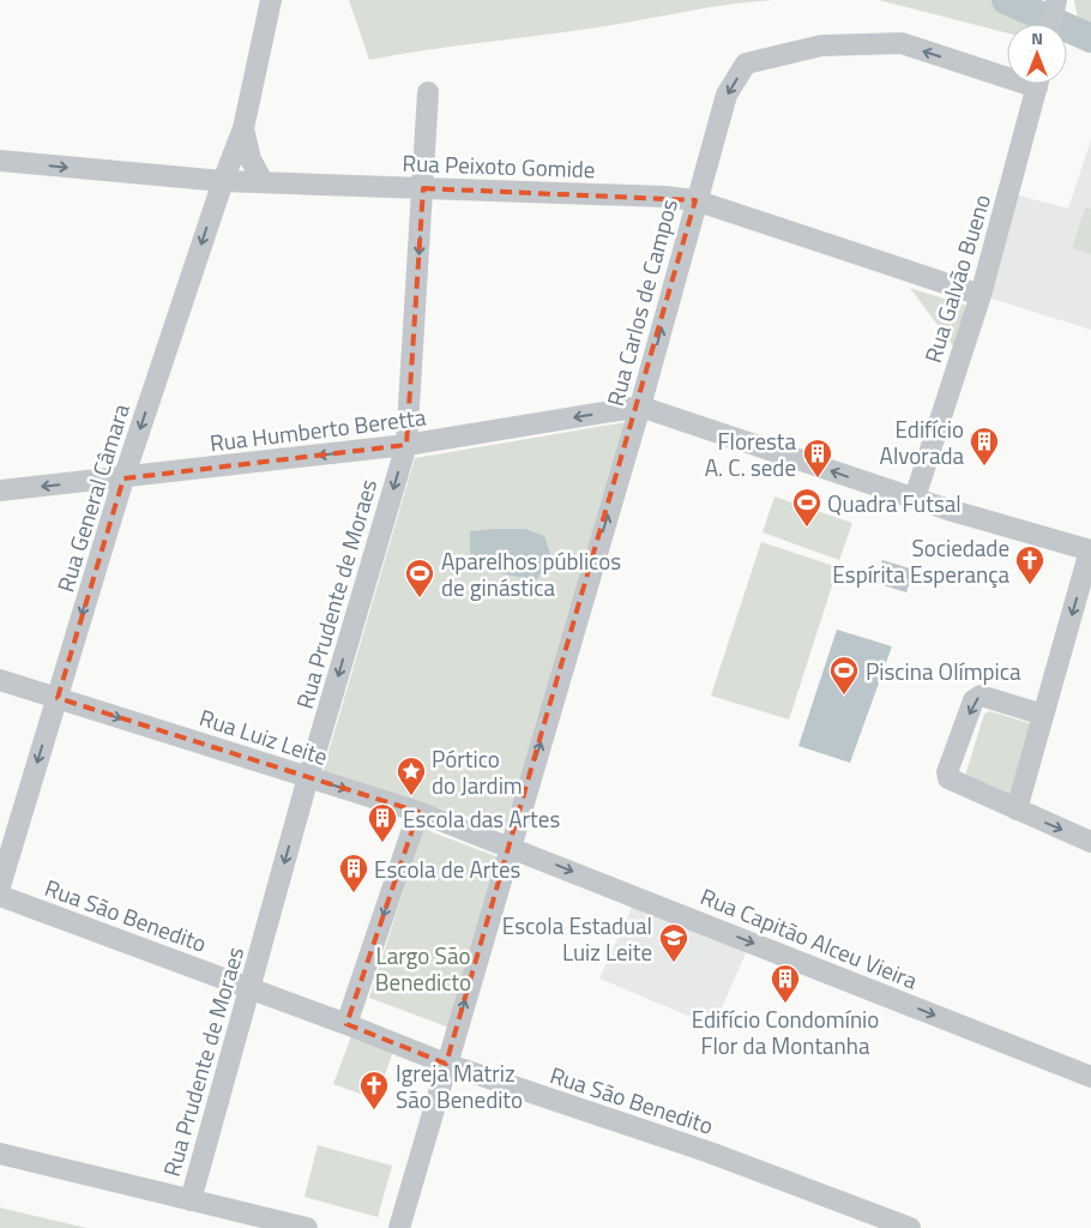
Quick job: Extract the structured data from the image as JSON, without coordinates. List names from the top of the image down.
{
  "streets": {
    "street": [
      "Rua Peixoto Gomide",
      "Rua Galvão Bueno",
      "Rua Carlos de Campos",
      "Rua Humberto Beretta",
      "Rua General Câmara",
      "Rua Prudente de Moraes",
      "Rua Luiz Leite",
      "Rua São Benedito",
      "Rua Capitão Alceu Vieira"
    ]
  },
  "crossings": [
    ["Rua Peixoto Gomide", "Rua Galvão Bueno"],
    ["Rua Peixoto Gomide", "Rua Carlos de Campos"],
    ["Rua Peixoto Gomide", "Rua General Câmara"],
    ["Rua Peixoto Gomide", "Rua Prudente de Moraes"],
    ["Rua Carlos de Campos", "Rua Humberto Beretta"],
    ["Rua Carlos de Campos", "Rua Luiz Leite"],
    ["Rua Carlos de Campos", "Rua São Benedito"],
    ["Rua Carlos de Campos", "Rua Capitão Alceu Vieira"],
    ["Rua Humberto Beretta", "Rua General Câmara"],
    ["Rua Humberto Beretta", "Rua Prudente de Moraes"],
    ["Rua General Câmara", "Rua Luiz Leite"],
    ["Rua Prudente de Moraes", "Rua Luiz Leite"],
    ["Rua Prudente de Moraes", "Rua São Benedito"],
    ["Rua Luiz Leite", "Rua Capitão Alceu Vieira"]
  ],
  "one_way": [
    "Rua Humberto Beretta",
    "Rua General Câmara",
    "Rua Prudente de Moraes",
    "Rua Luiz Leite",
    "Rua Capitão Alceu Vieira"
  ],
  "parks": ["Largo São Benedicto"],
  "places": {
    "building": [
      "Edifício Alvorada",
      "Floresta A. C. sede",
      "Escola das Artes",
      "Escola de Artes",
      "Edifício Condomínio Flor da Montanha"
    ],
    "sports": ["Quadra Futsal", "Aparelhos públicos de ginástica", "Piscina Olímpica"],
    "church": ["Sociedade Espírita Esperança", "Igreja Matriz São Benedito"],
    "place": ["Pórtico do Jardim"],
    "school or university": ["Escola Estadual Luiz Leite"]
  },
  "north": "top"
}
